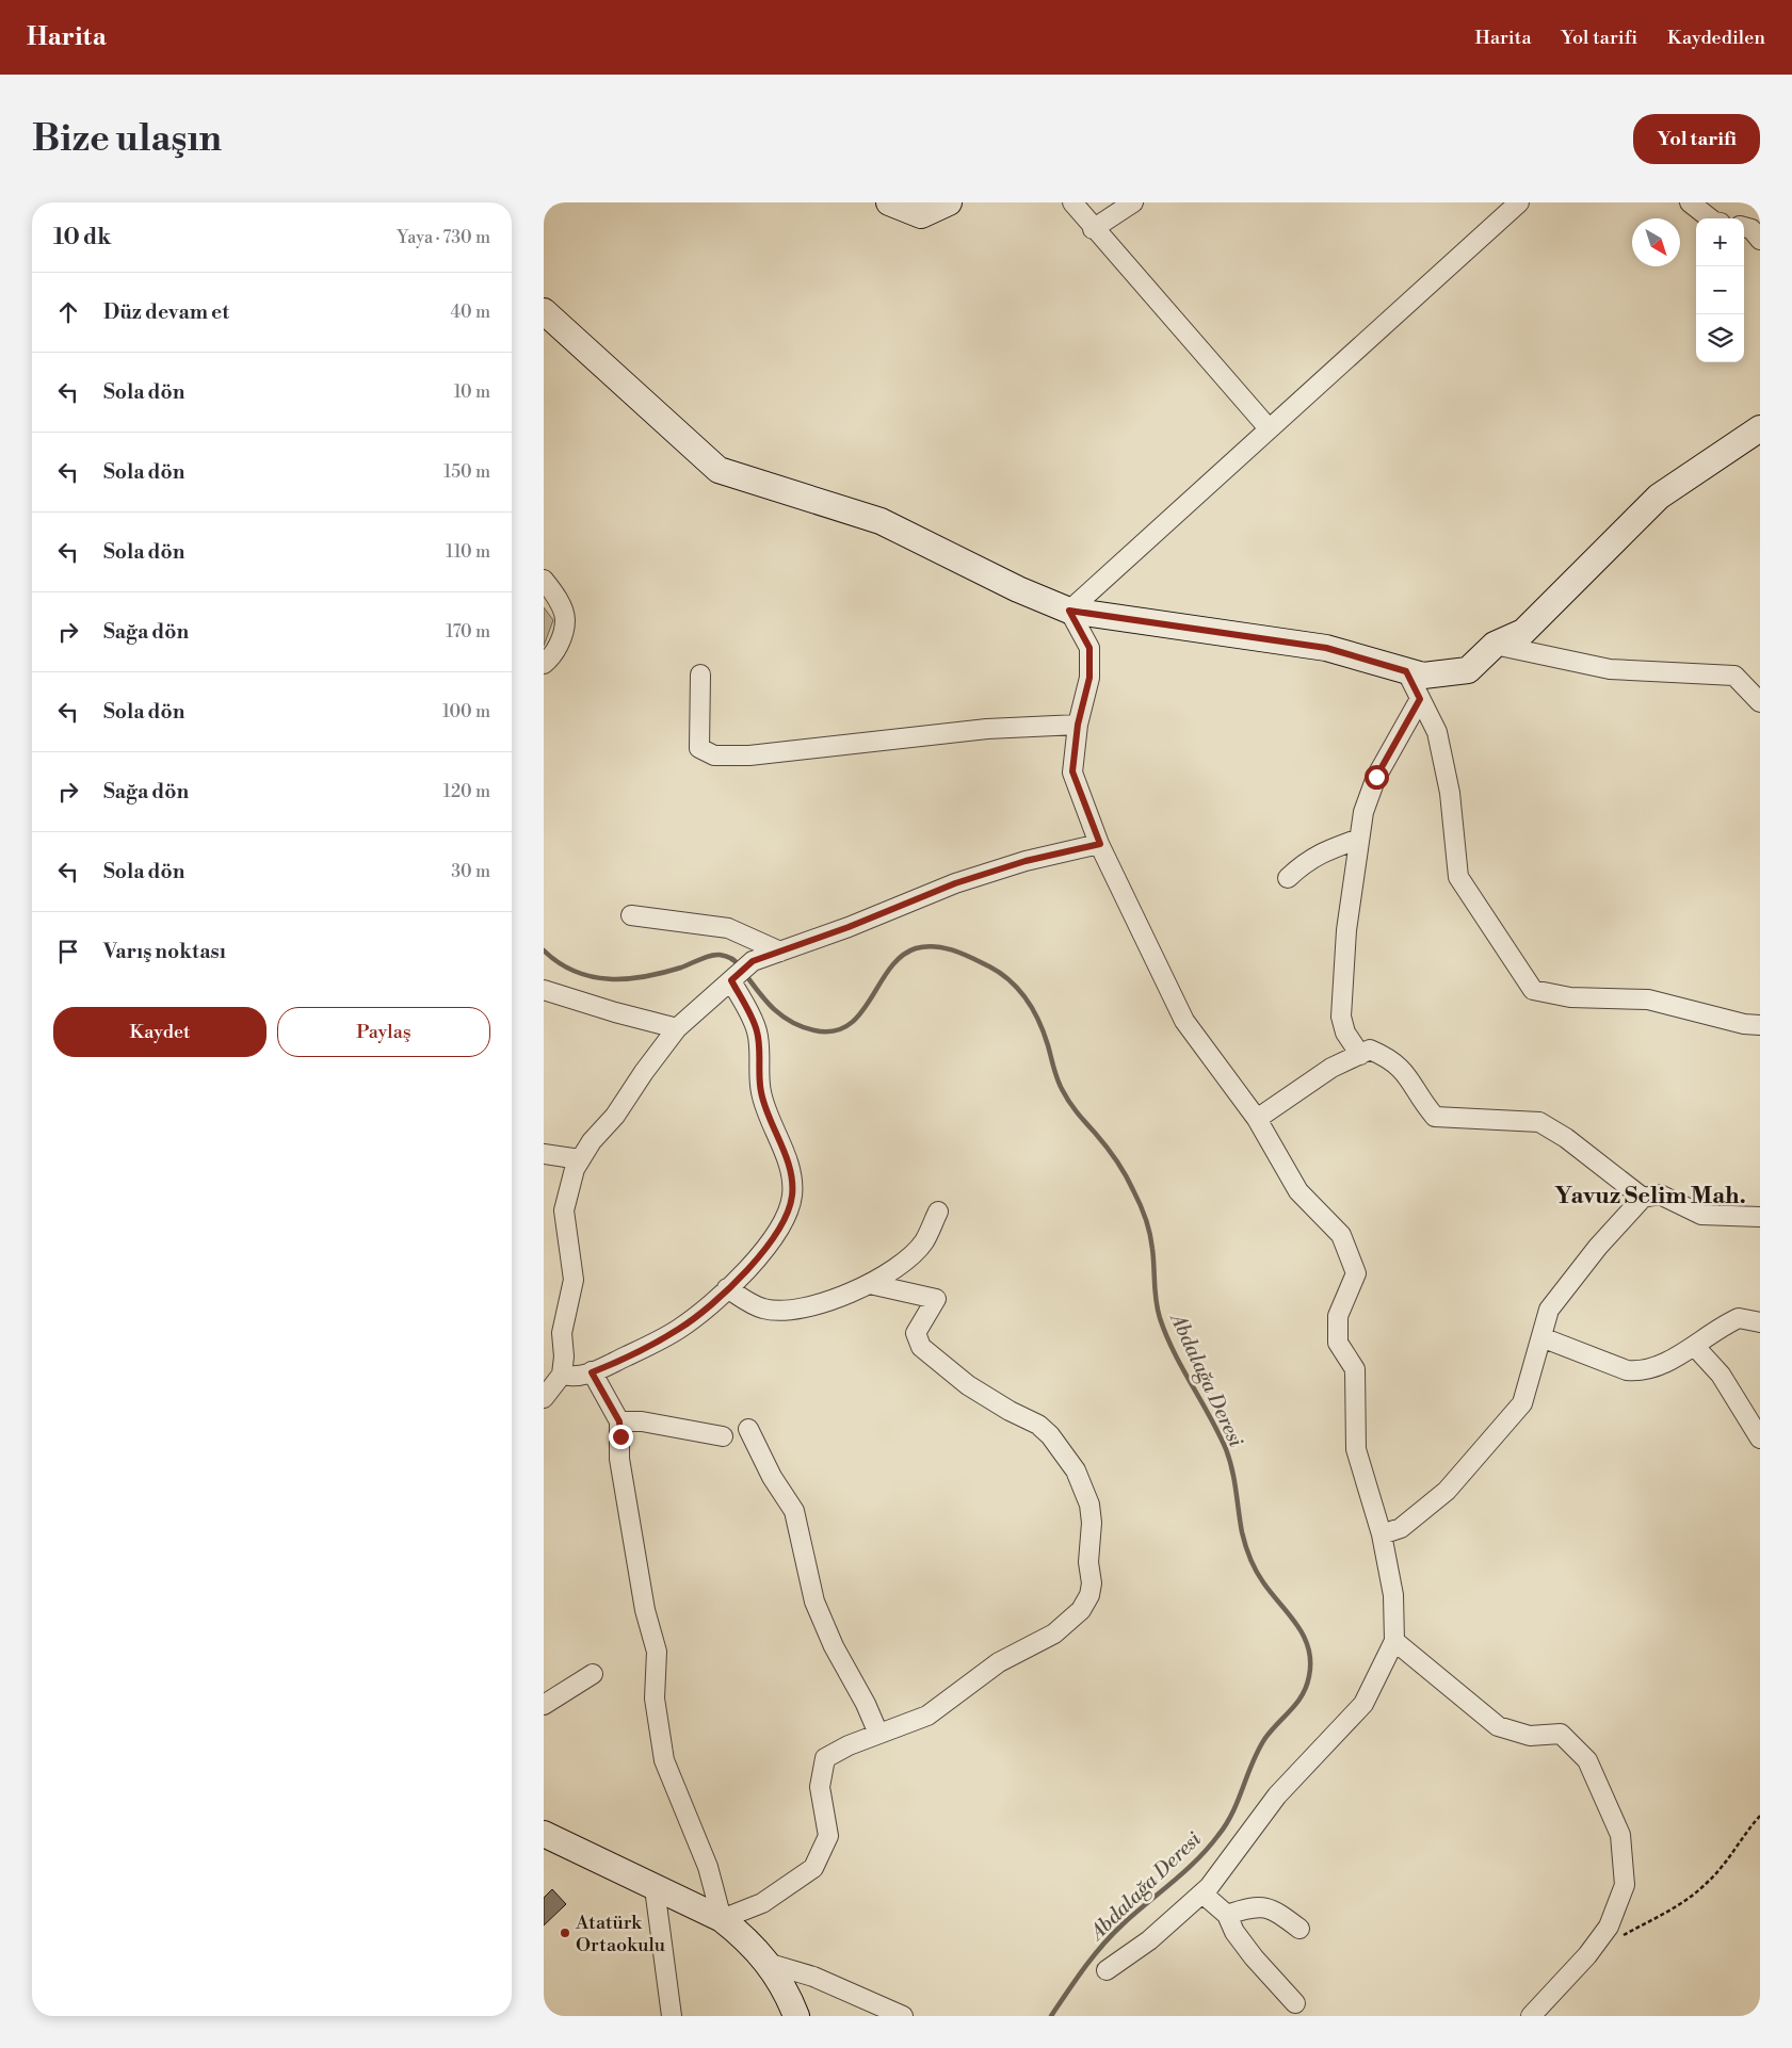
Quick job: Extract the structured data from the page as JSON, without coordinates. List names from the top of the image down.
{
  "districts": ["Yavuz Selim Mah."],
  "water": ["Abdalağa Deresi"],
  "places": ["Atatürk Ortaokulu"],
  "north": "bottom right",
  "page": {
    "header": "Harita",
    "nav": ["Harita", "Yol tarifi", "Kaydedilen"],
    "buttons": [
      "Yol tarifi",
      ["Kaydet", "Paylaş"]
    ],
    "title": "Bize ulaşın",
    "heading": ["10 dk", "Yaya · 730 m"],
    "map_buttons": ["+", "−"],
    "list": [
      ["Düz devam et", "40 m"],
      ["Sola dön", "10 m"],
      ["Sola dön", "150 m"],
      ["Sola dön", "110 m"],
      ["Sağa dön", "170 m"],
      ["Sola dön", "100 m"],
      ["Sağa dön", "120 m"],
      ["Sola dön", "30 m"],
      "Varış noktası"
    ]
  }
}
